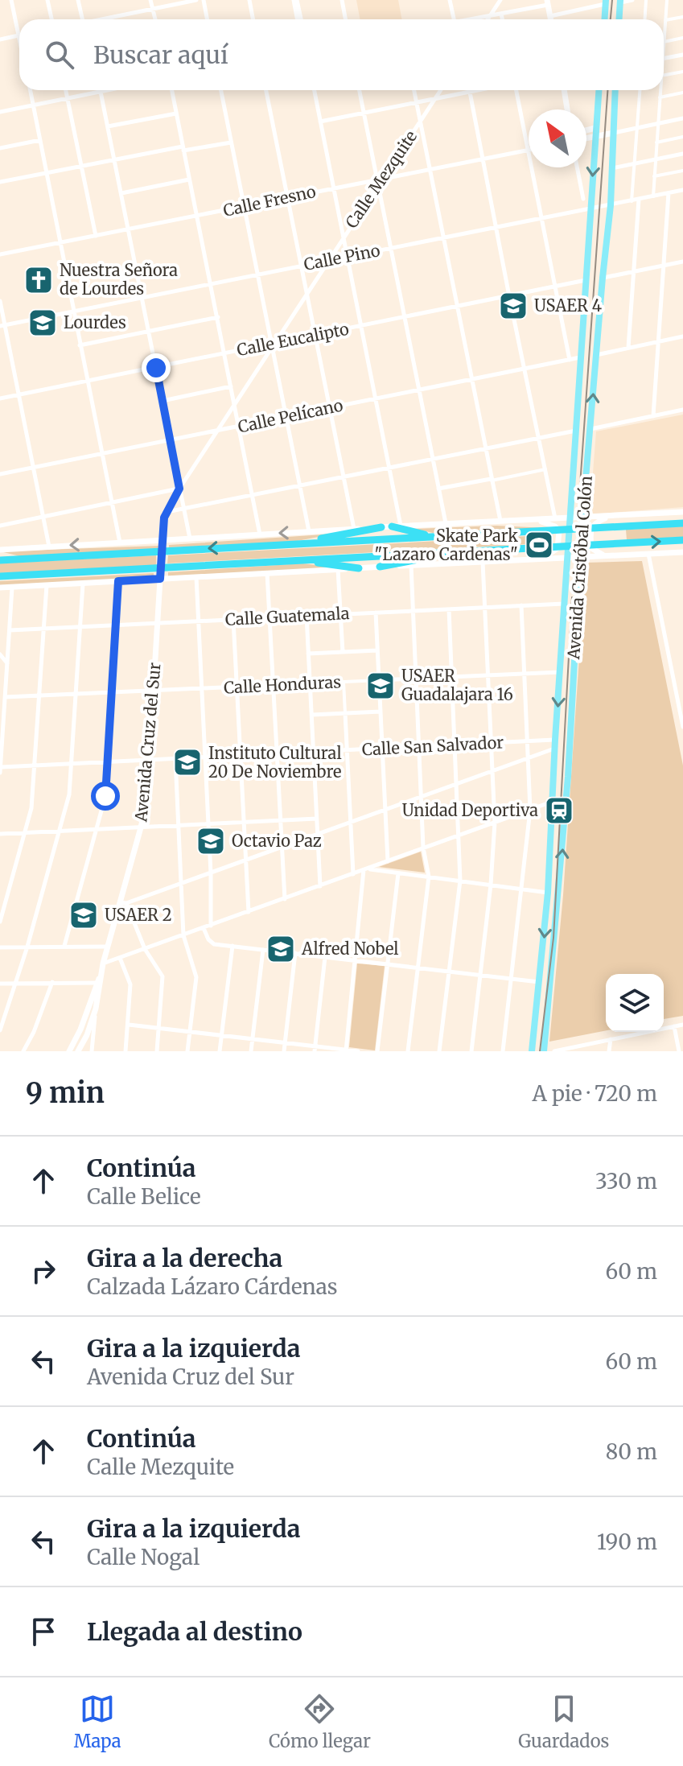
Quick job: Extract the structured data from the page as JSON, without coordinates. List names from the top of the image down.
{
  "streets": {
    "main road": ["Avenida Cristóbal Colón", "Avenida Cruz del Sur"],
    "street": [
      "Calle Mezquite",
      "Calle Fresno",
      "Calle Pino",
      "Calle Eucalipto",
      "Calle Pelícano",
      "Calle Guatemala",
      "Calle Honduras",
      "Calle San Salvador"
    ]
  },
  "crossings": [
    ["Calle Mezquite", "Calle Fresno"],
    ["Calle Mezquite", "Calle Pino"],
    ["Calle Mezquite", "Calle Eucalipto"],
    ["Calle Mezquite", "Calle Pelícano"],
    ["Calle Mezquite", "Avenida Cruz del Sur"],
    ["Calle Pino", "Avenida Cristóbal Colón"],
    ["Calle Eucalipto", "Avenida Cristóbal Colón"],
    ["Calle Pelícano", "Avenida Cristóbal Colón"],
    ["Avenida Cristóbal Colón", "Calle Guatemala"],
    ["Avenida Cristóbal Colón", "Calle Honduras"],
    ["Avenida Cristóbal Colón", "Calle San Salvador"],
    ["Calle Guatemala", "Avenida Cruz del Sur"],
    ["Calle Honduras", "Avenida Cruz del Sur"],
    ["Avenida Cruz del Sur", "Calle San Salvador"]
  ],
  "places": {
    "church": ["Nuestra Señora de Lourdes"],
    "school or university": [
      "USAER 4",
      "Lourdes",
      "USAER Guadalajara 16",
      "Instituto Cultural 20 De Noviembre",
      "Octavio Paz",
      "USAER 2",
      "Alfred Nobel"
    ],
    "sports": ["Skate Park \"Lazaro Cardenas\""],
    "station": ["Unidad Deportiva"]
  },
  "north": "top left",
  "page": {
    "search": "Buscar aquí",
    "heading": ["9 min", "A pie · 720 m"],
    "list": [
      ["Continúa", "Calle Belice", "330 m"],
      ["Gira a la derecha", "Calzada Lázaro Cárdenas", "60 m"],
      ["Gira a la izquierda", "Avenida Cruz del Sur", "60 m"],
      ["Continúa", "Calle Mezquite", "80 m"],
      ["Gira a la izquierda", "Calle Nogal", "190 m"],
      "Llegada al destino"
    ],
    "nav": ["Mapa", "Cómo llegar", "Guardados"]
  }
}
